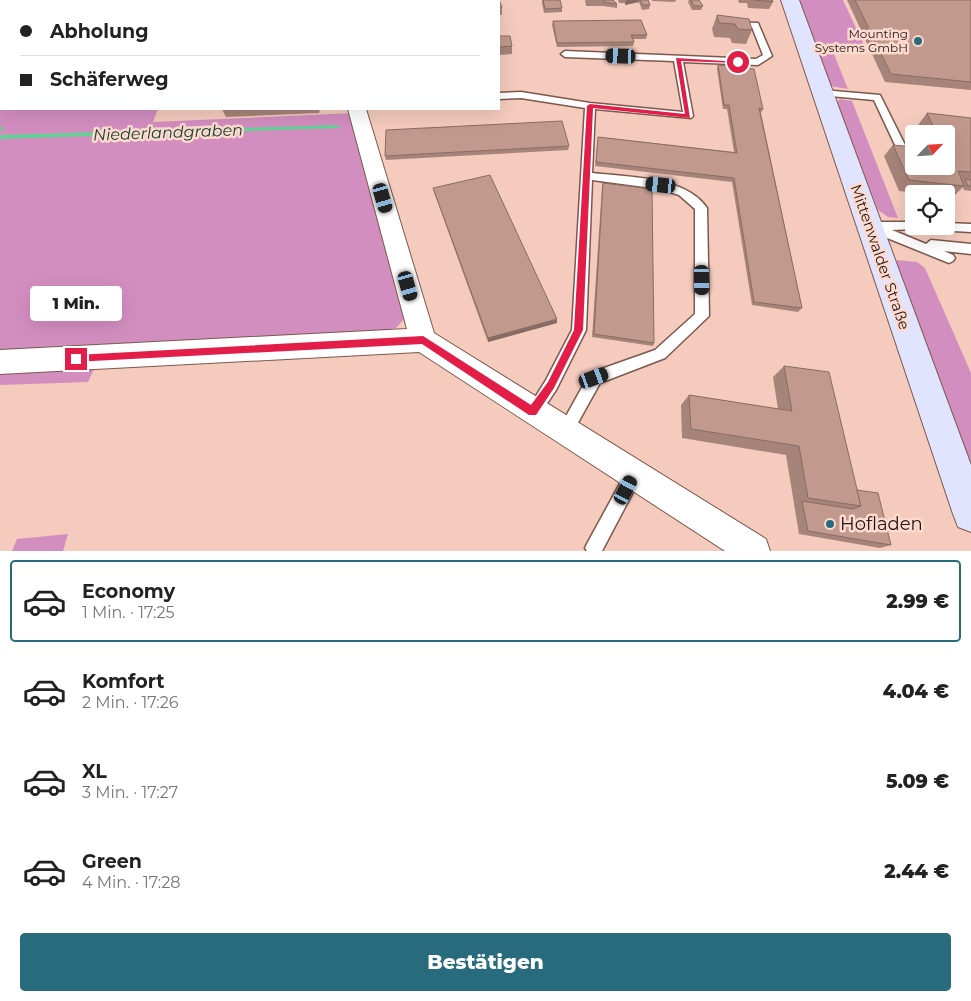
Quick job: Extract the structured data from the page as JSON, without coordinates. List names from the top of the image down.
{
  "streets": {
    "street": ["Mittenwalder Straße"]
  },
  "water": ["Niederlandgraben"],
  "places": ["Mounting Systems GmbH", "Hofladen"],
  "north": "top right",
  "page": {
    "banner": ["Abholung", "Schäferweg"],
    "bubble": "1 Min.",
    "list": [
      {
        "name": "Economy",
        "note": "1 Min. · 17:25",
        "value": "2.99 €"
      },
      {
        "name": "Komfort",
        "note": "2 Min. · 17:26",
        "value": "4.04 €"
      },
      {
        "name": "XL",
        "note": "3 Min. · 17:27",
        "value": "5.09 €"
      },
      {
        "name": "Green",
        "note": "4 Min. · 17:28",
        "value": "2.44 €"
      }
    ],
    "buttons": "Bestätigen"
  }
}
